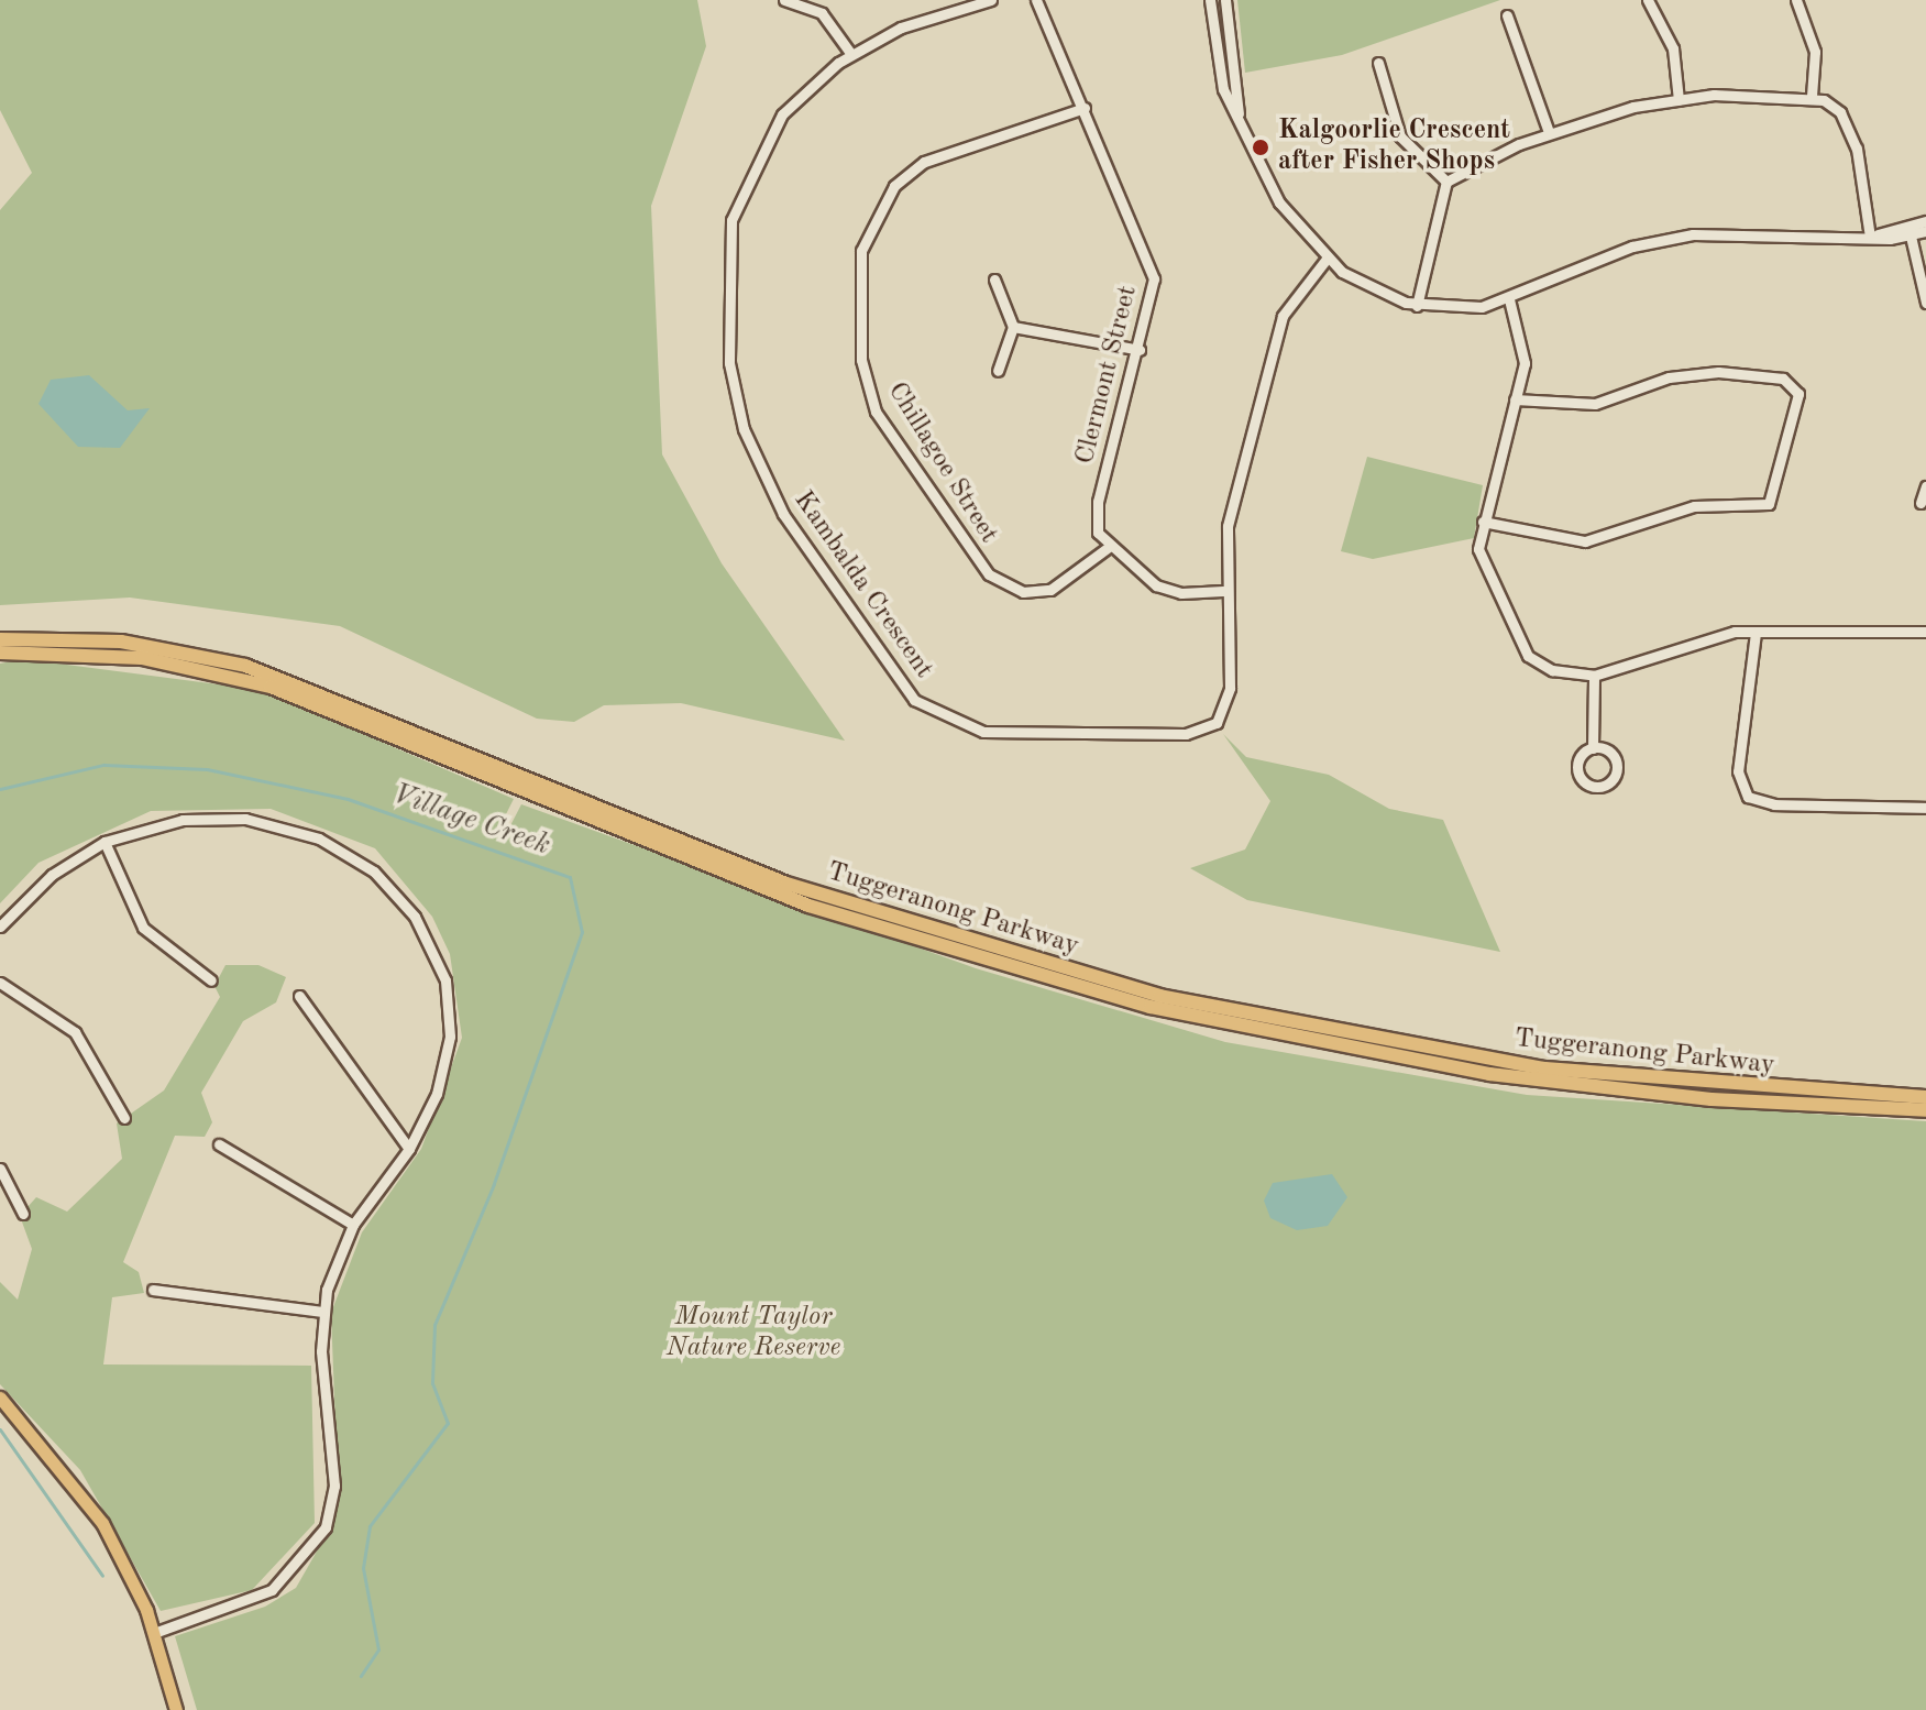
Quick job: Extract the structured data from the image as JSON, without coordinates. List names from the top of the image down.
{
  "streets": {
    "highway": ["Tuggeranong Parkway"],
    "street": ["Clermont Street", "Chillagoe Street", "Kambalda Crescent"]
  },
  "crossings": [
    ["Clermont Street", "Chillagoe Street"]
  ],
  "water": ["Village Creek"],
  "parks": ["Mount Taylor Nature Reserve"],
  "places": ["Kalgoorlie Crescent after Fisher Shops"]
}
